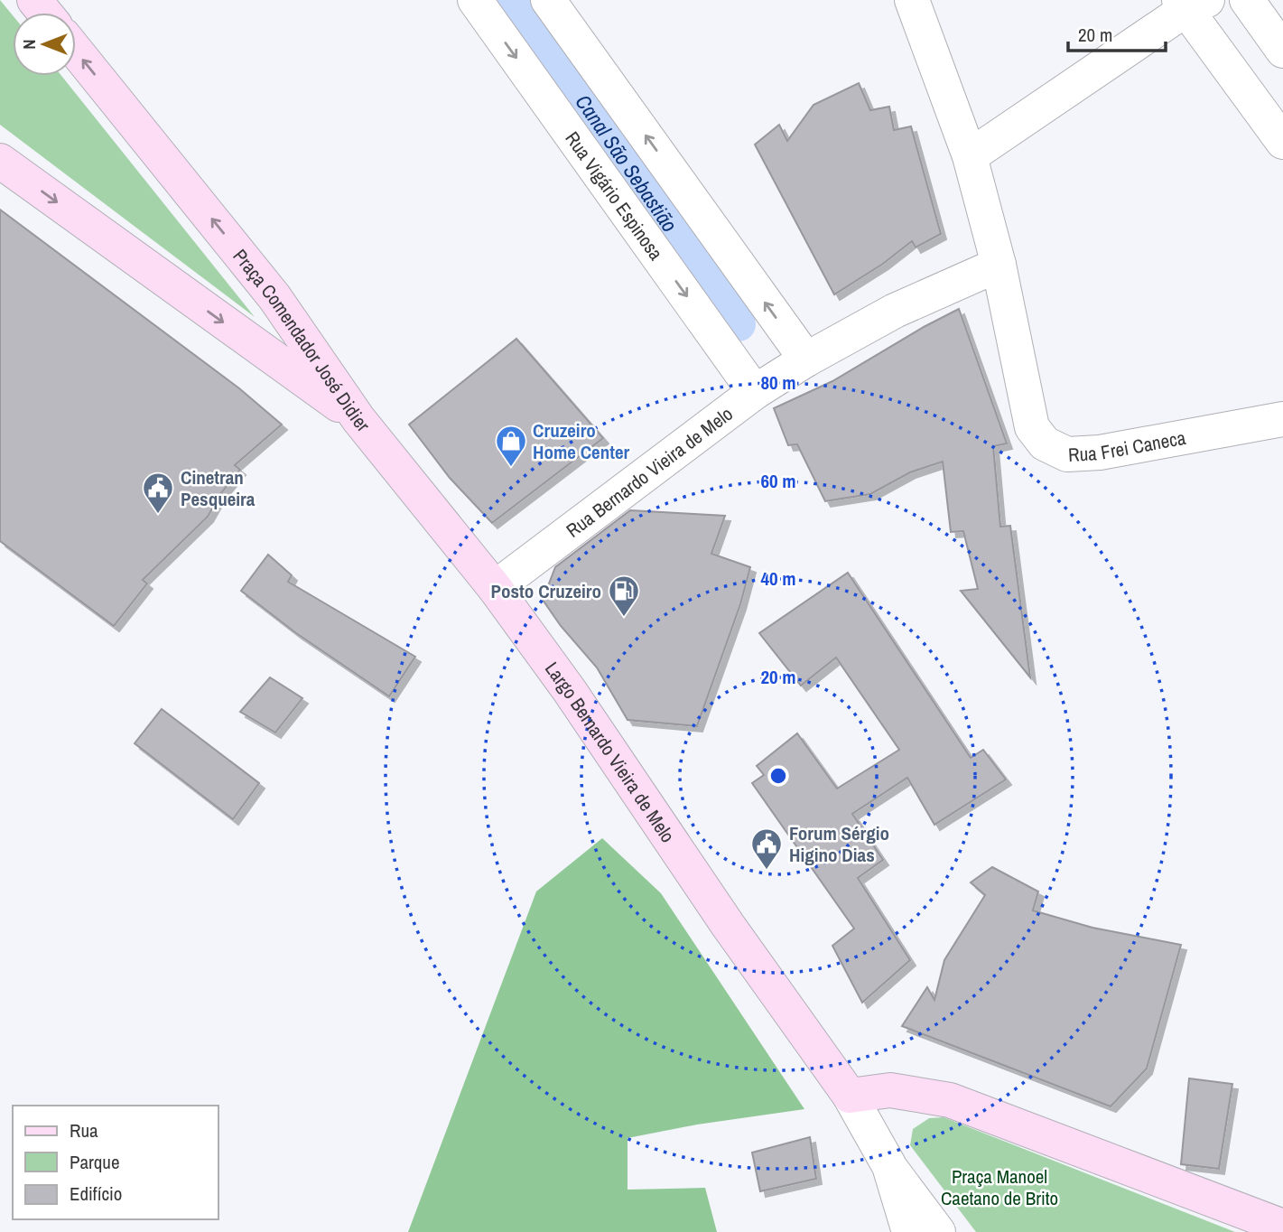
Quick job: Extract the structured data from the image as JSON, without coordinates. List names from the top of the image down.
{
  "streets": {
    "main road": ["Praça Comendador José Didier", "Largo Bernardo Vieira de Melo"],
    "street": ["Rua Vigário Espinosa", "Rua Frei Caneca", "Rua Bernardo Vieira de Melo"]
  },
  "crossings": [
    ["Rua Vigário Espinosa", "Rua Bernardo Vieira de Melo"],
    ["Praça Comendador José Didier", "Largo Bernardo Vieira de Melo"],
    ["Rua Frei Caneca", "Rua Bernardo Vieira de Melo"],
    ["Rua Bernardo Vieira de Melo", "Largo Bernardo Vieira de Melo"]
  ],
  "water": ["Canal São Sebastião"],
  "parks": ["Praça Manoel Caetano de Brito"],
  "places": {
    "shop": ["Cruzeiro Home Center"],
    "public building": ["Cinetran Pesqueira", "Forum Sérgio Higino Dias"],
    "fuel station": ["Posto Cruzeiro"]
  },
  "legend": ["Rua", "Parque", "Edifício"],
  "scale_bar": "20 m",
  "north": "left",
  "rings": [
    "80 m",
    "60 m",
    "40 m",
    "20 m"
  ]
}
